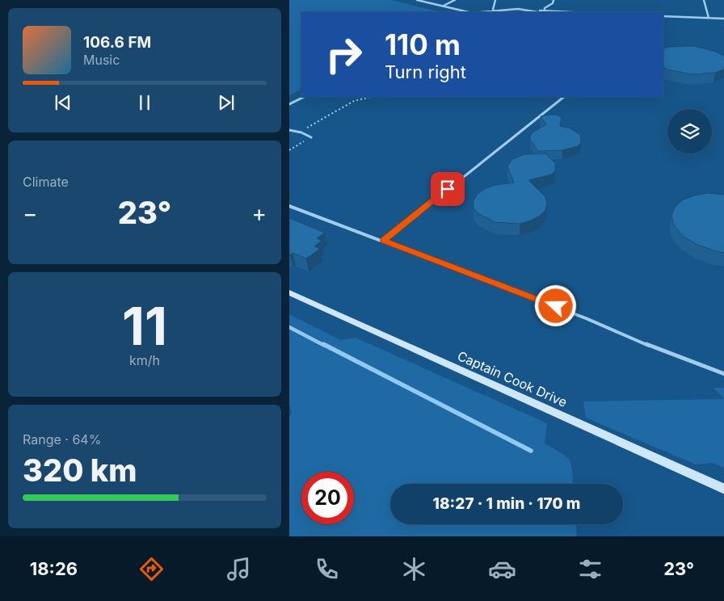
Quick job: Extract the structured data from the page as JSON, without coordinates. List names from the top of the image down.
{
  "streets": {
    "main road": ["Captain Cook Drive"]
  },
  "page": {
    "turn": ["110 m", "Turn right"],
    "song": ["106.6 FM", "Music"],
    "tile": [
      "Climate",
      ["11", "km/h"],
      ["Range · 64%", "320 km"]
    ],
    "heat": ["−", "23°", "+"],
    "limit": "20",
    "trip": "18:27 · 1 min · 170 m",
    "tabs": ["18:26", "23°"]
  }
}
